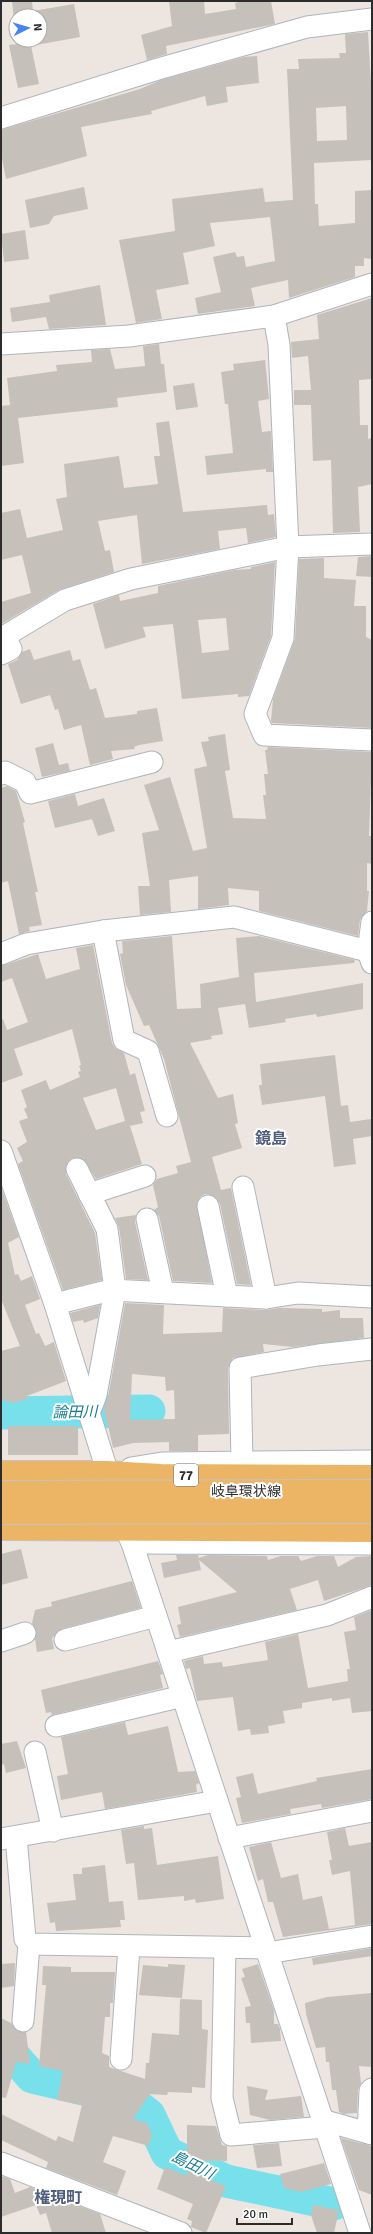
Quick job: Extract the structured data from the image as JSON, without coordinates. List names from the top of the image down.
{
  "streets": {
    "main road": ["77", "岐阜環状線"]
  },
  "districts": ["鏡島", "権現町"],
  "water": ["論田川", "島田川"],
  "scale_bar": "20 m",
  "north": "right"
}
